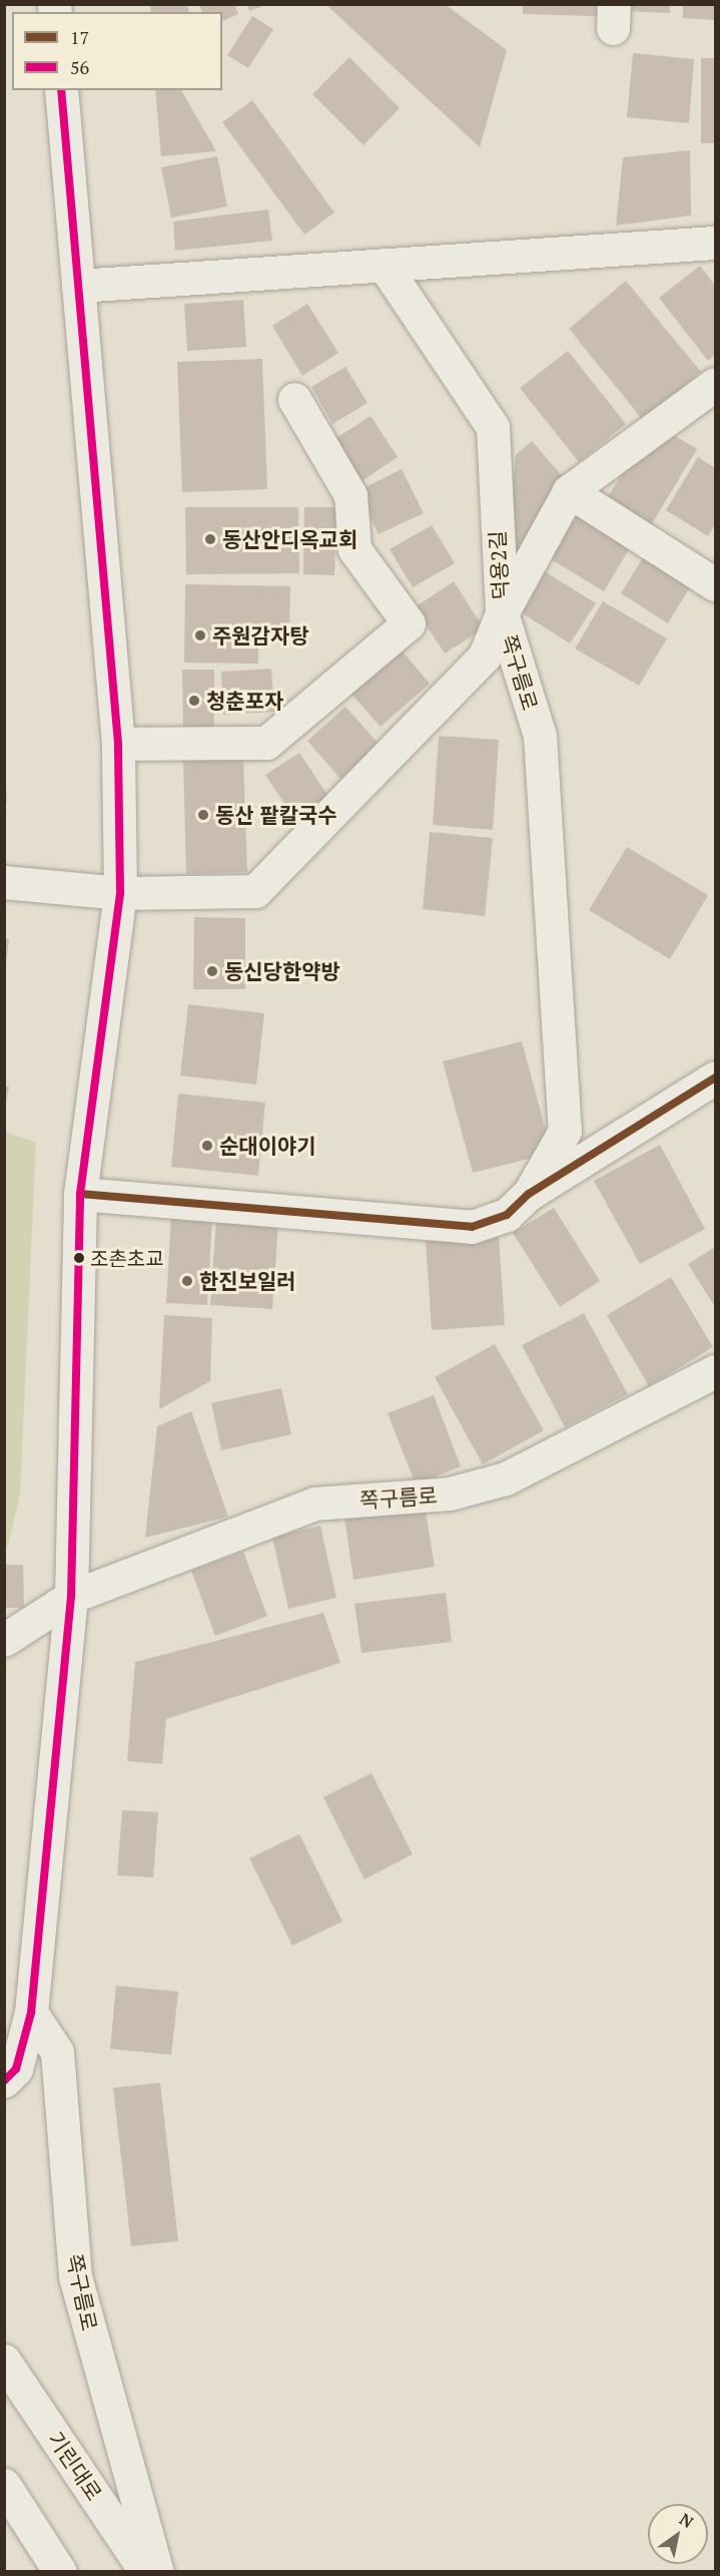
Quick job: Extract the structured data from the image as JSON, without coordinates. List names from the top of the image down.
{
  "streets": {
    "street": ["덕용2길", "쪽구름로", "기린대로"]
  },
  "crossings": [
    ["덕용2길", "쪽구름로"]
  ],
  "places": [
    "동산안디옥교회",
    "주원감자탕",
    "청춘포자",
    "동산 팥칼국수",
    "동신당한약방",
    "순대이야기",
    "조촌초교",
    "한진보일러"
  ],
  "lines": ["transit line 56", "transit line 17"],
  "legend": ["17", "56"],
  "north": "top right"
}
